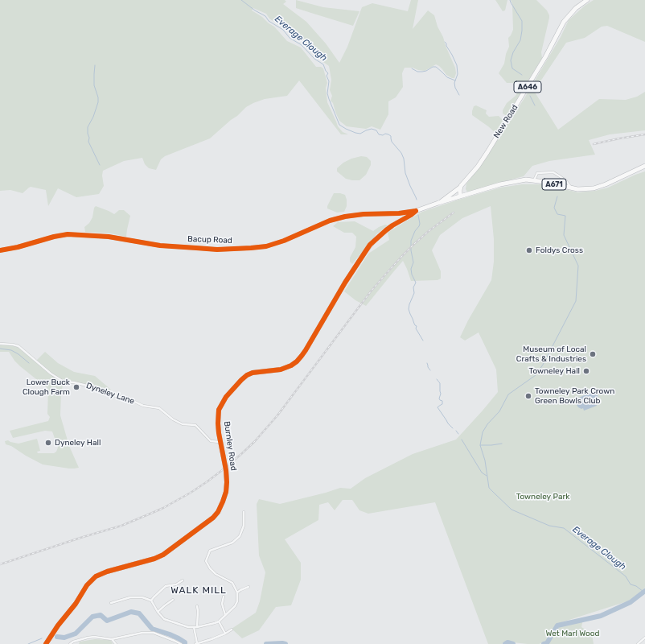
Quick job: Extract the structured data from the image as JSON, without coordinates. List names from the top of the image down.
{
  "streets": {
    "highway": [
      "A646",
      "New Road",
      "A671",
      "Burnley Road"
    ],
    "main road": ["Bacup Road"],
    "street": ["Dyneley Lane"]
  },
  "crossings": [
    ["New Road", "Burnley Road"],
    ["Bacup Road", "Burnley Road"],
    ["Dyneley Lane", "Burnley Road"]
  ],
  "districts": ["WALK MILL"],
  "water": ["Everage Clough"],
  "parks": ["Towneley Park", "Wet Marl Wood"],
  "places": [
    "Foldys Cross",
    "Museum of Local Crafts & Industries",
    "Towneley Hall",
    "Lower Buck Clough Farm",
    "Towneley Park Crown Green Bowls Club",
    "Dyneley Hall"
  ]
}
